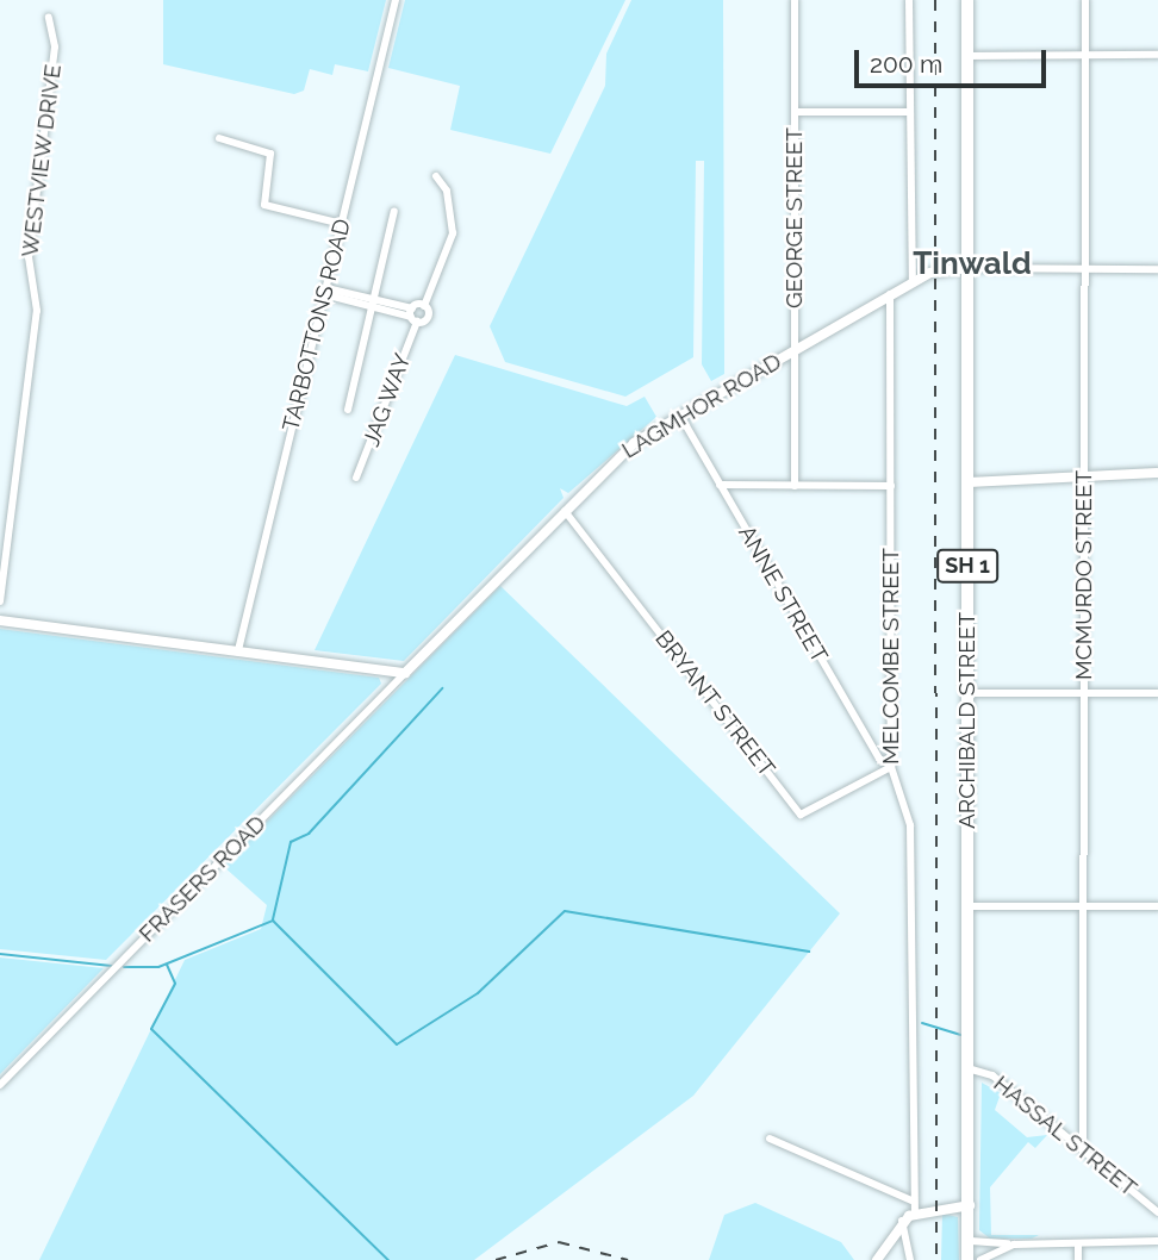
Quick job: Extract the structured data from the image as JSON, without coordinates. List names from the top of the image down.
{
  "streets": {
    "highway": ["SH 1", "ARCHIBALD STREET"],
    "street": [
      "WESTVIEW DRIVE",
      "GEORGE STREET",
      "TARBOTTONS ROAD",
      "JAG WAY",
      "LAGMHOR ROAD",
      "MCMURDO STREET",
      "ANNE STREET",
      "MELCOMBE STREET",
      "BRYANT STREET",
      "FRASERS ROAD",
      "HASSAL STREET"
    ]
  },
  "crossings": [
    ["GEORGE STREET", "LAGMHOR ROAD"],
    ["LAGMHOR ROAD", "ANNE STREET"],
    ["LAGMHOR ROAD", "MELCOMBE STREET"],
    ["LAGMHOR ROAD", "BRYANT STREET"],
    ["LAGMHOR ROAD", "ARCHIBALD STREET"],
    ["LAGMHOR ROAD", "FRASERS ROAD"],
    ["MCMURDO STREET", "HASSAL STREET"],
    ["ANNE STREET", "MELCOMBE STREET"],
    ["ANNE STREET", "BRYANT STREET"],
    ["MELCOMBE STREET", "BRYANT STREET"],
    ["ARCHIBALD STREET", "HASSAL STREET"]
  ],
  "districts": ["Tinwald"],
  "scale_bar": "200 m"
}
